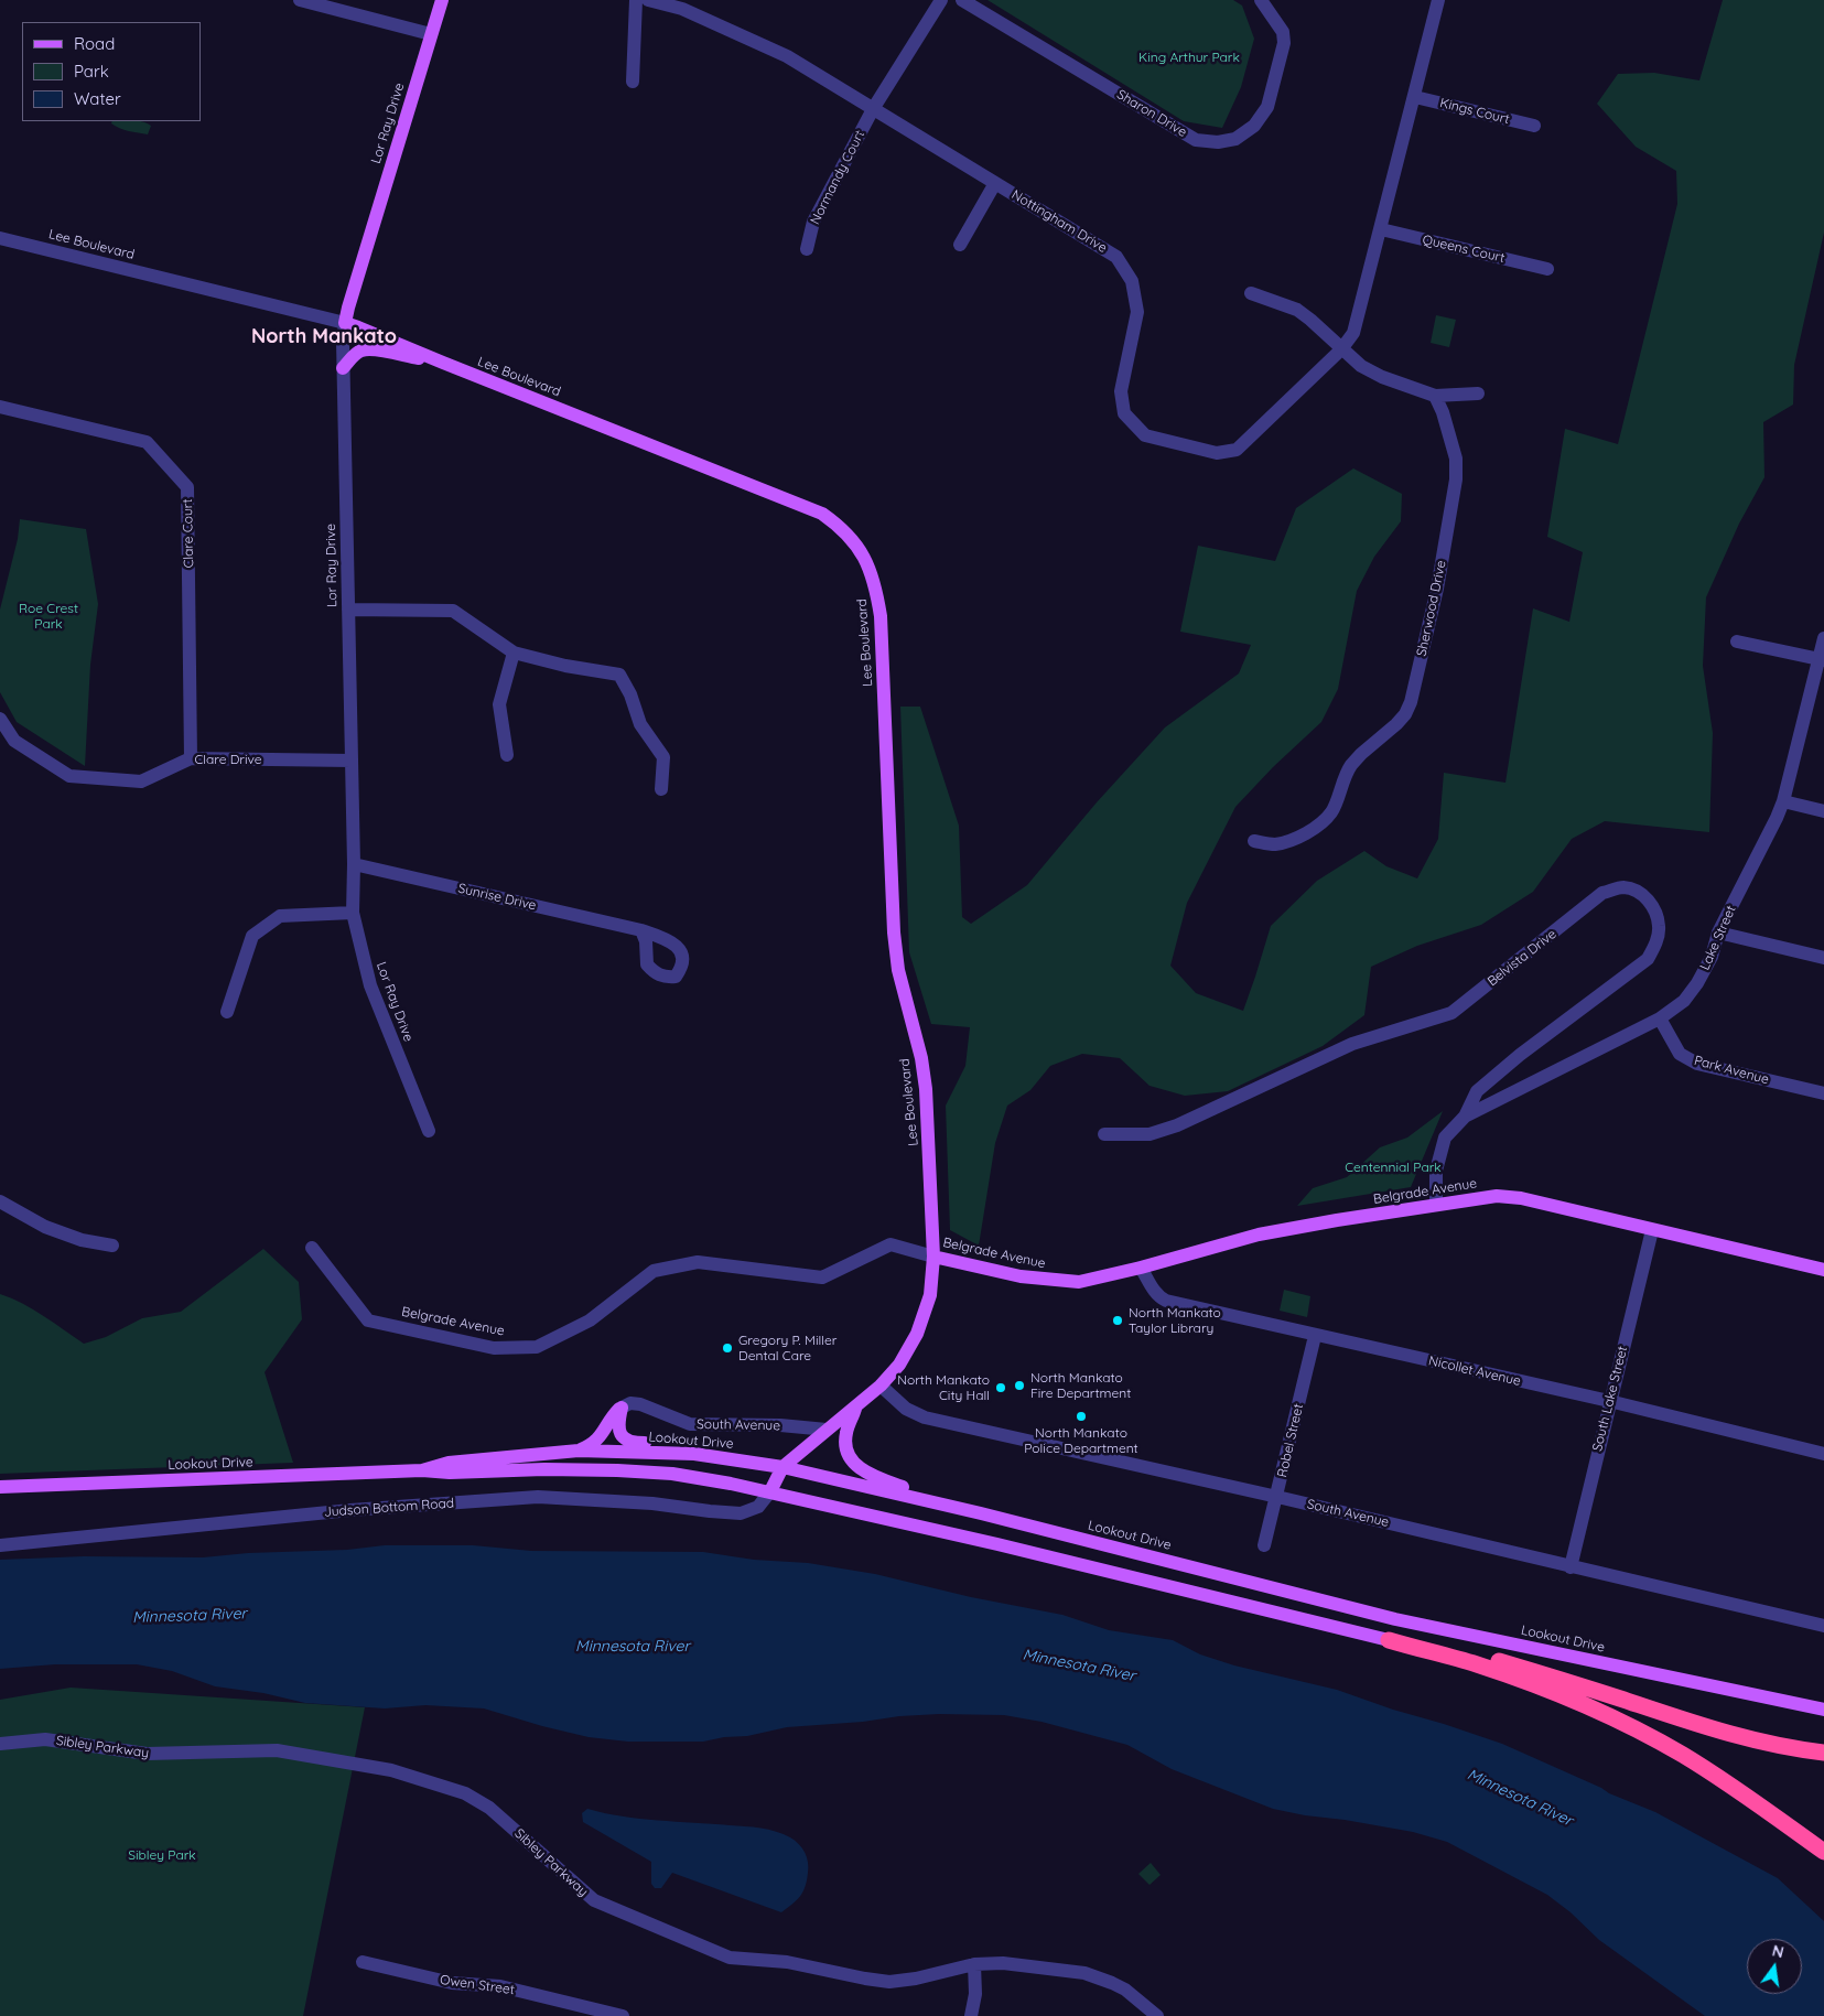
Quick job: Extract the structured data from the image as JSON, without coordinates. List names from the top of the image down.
{
  "streets": {
    "main road": [
      "Lor Ray Drive",
      "Lee Boulevard",
      "Belgrade Avenue",
      "Lookout Drive"
    ],
    "street": [
      "Kings Court",
      "Sharon Drive",
      "Normandy Court",
      "Nottingham Drive",
      "Queens Court",
      "Clare Court",
      "Sherwood Drive",
      "Clare Drive",
      "Sunrise Drive",
      "Lake Street",
      "Belvista Drive",
      "Park Avenue",
      "Nicollet Avenue",
      "South Lake Street",
      "South Avenue",
      "Robel Street",
      "Judson Bottom Road",
      "Sibley Parkway",
      "Owen Street"
    ]
  },
  "crossings": [
    ["Kings Court", "Nottingham Drive"],
    ["Lor Ray Drive", "Lee Boulevard"],
    ["Lor Ray Drive", "Clare Drive"],
    ["Lor Ray Drive", "Sunrise Drive"],
    ["Normandy Court", "Nottingham Drive"],
    ["Nottingham Drive", "Queens Court"],
    ["Lee Boulevard", "Belgrade Avenue"],
    ["Lee Boulevard", "South Avenue"],
    ["Lee Boulevard", "Lookout Drive"],
    ["Lee Boulevard", "Judson Bottom Road"],
    ["Clare Court", "Clare Drive"],
    ["Lake Street", "Belvista Drive"],
    ["Lake Street", "Park Avenue"],
    ["Lake Street", "Belgrade Avenue"],
    ["Belgrade Avenue", "Nicollet Avenue"],
    ["Belgrade Avenue", "South Lake Street"],
    ["Nicollet Avenue", "South Lake Street"],
    ["Nicollet Avenue", "Robel Street"],
    ["South Lake Street", "South Avenue"],
    ["South Avenue", "Robel Street"],
    ["Lookout Drive", "Judson Bottom Road"]
  ],
  "districts": ["North Mankato"],
  "water": ["Minnesota River"],
  "parks": [
    "King Arthur Park",
    "Roe Crest Park",
    "Centennial Park",
    "Sibley Park"
  ],
  "places": [
    "North Mankato Taylor Library",
    "Gregory P. Miller Dental Care",
    "North Mankato Fire Department",
    "North Mankato City Hall",
    "North Mankato Police Department"
  ],
  "legend": ["Road", "Park", "Water"],
  "north": "top"
}
